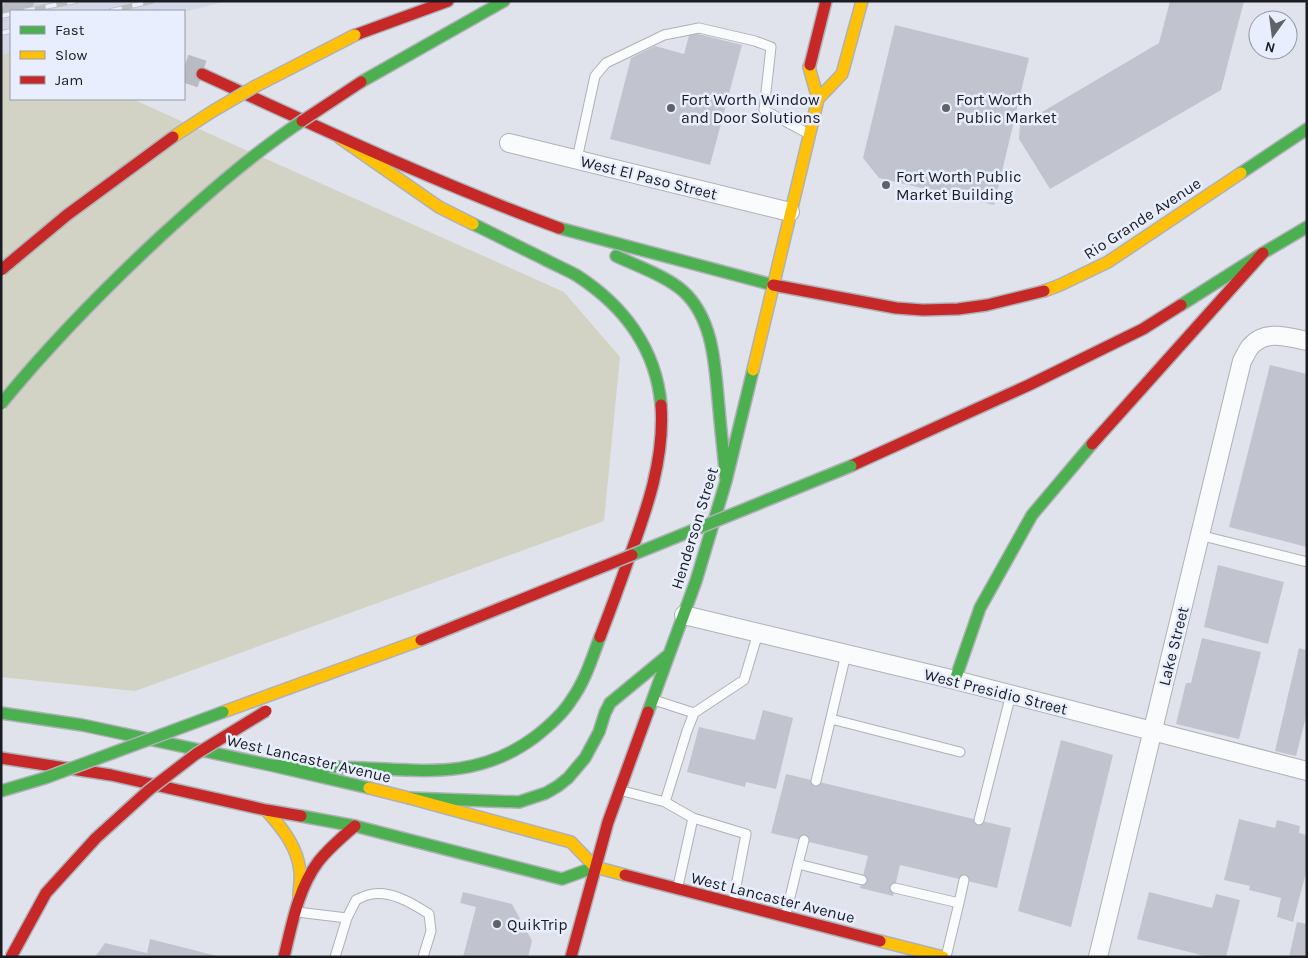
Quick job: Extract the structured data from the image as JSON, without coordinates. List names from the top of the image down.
{
  "streets": {
    "main road": ["Rio Grande Avenue", "Henderson Street", "West Lancaster Avenue"],
    "street": ["West El Paso Street", "Lake Street", "West Presidio Street"]
  },
  "crossings": [
    ["West El Paso Street", "Henderson Street"],
    ["Rio Grande Avenue", "Henderson Street"],
    ["Henderson Street", "West Presidio Street"],
    ["Henderson Street", "West Lancaster Avenue"],
    ["Lake Street", "West Presidio Street"]
  ],
  "places": [
    "Fort Worth Window and Door Solutions",
    "Fort Worth Public Market",
    "Fort Worth Public Market Building",
    "QuikTrip"
  ],
  "legend": ["Fast", "Slow", "Jam"],
  "north": "bottom"
}
